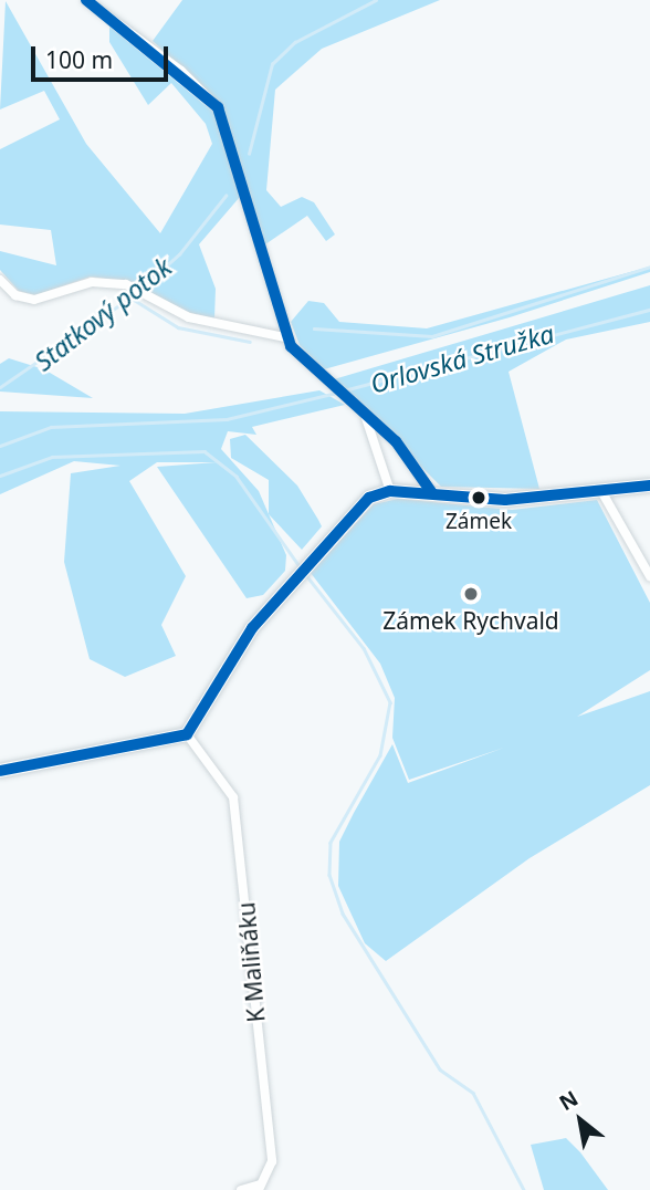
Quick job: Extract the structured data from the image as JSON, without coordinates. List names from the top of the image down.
{
  "streets": {
    "street": ["K Maliňáku"]
  },
  "water": ["Statkový potok", "Orlovská Stružka"],
  "places": ["Zámek", "Zámek Rychvald"],
  "scale_bar": "100 m",
  "north": "top left"
}
